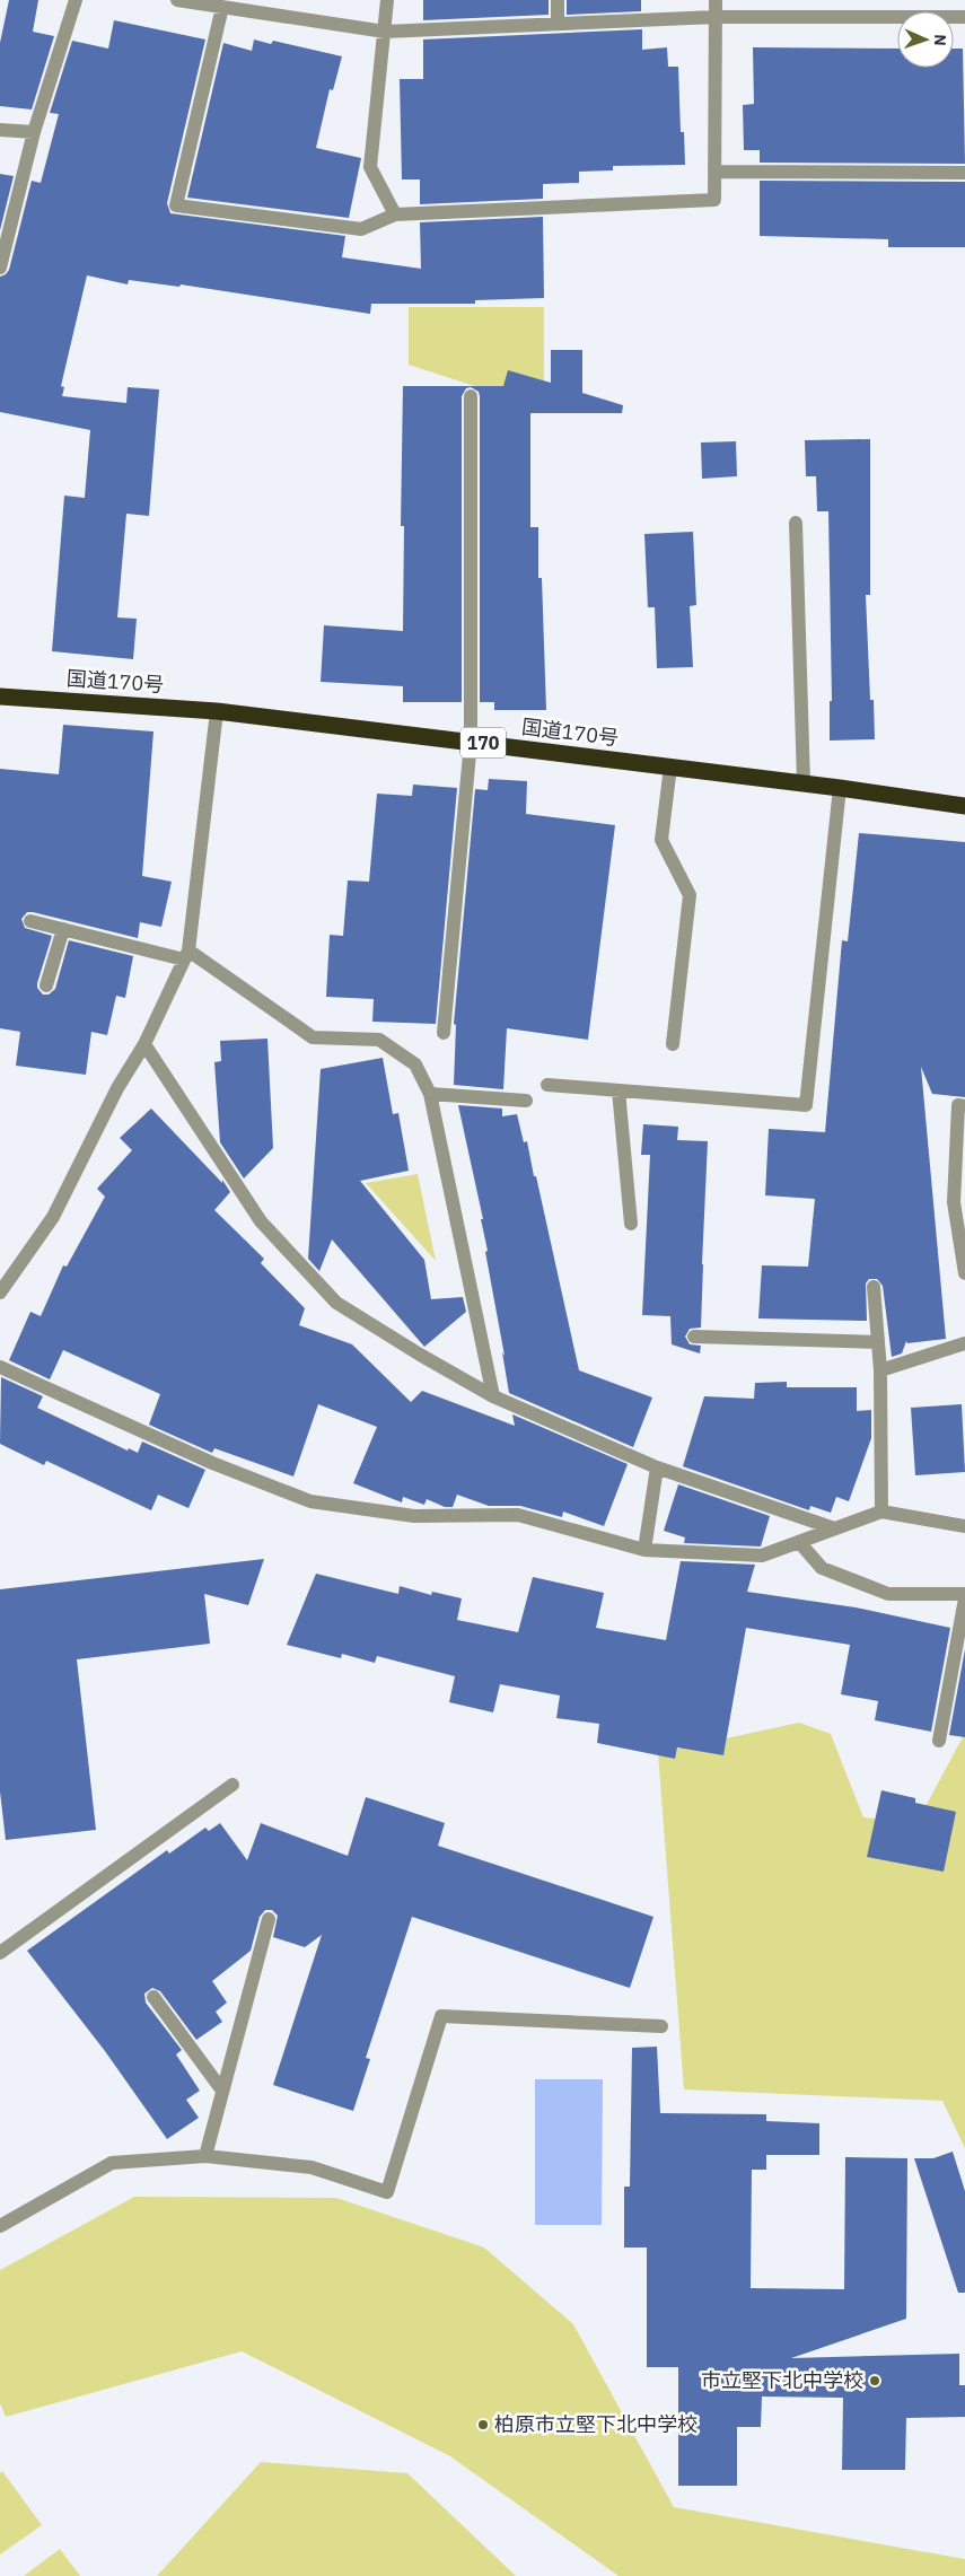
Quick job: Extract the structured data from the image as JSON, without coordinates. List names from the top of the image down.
{
  "streets": {
    "highway": ["国道170号", "170"]
  },
  "places": ["市立堅下北中学校", "柏原市立堅下北中学校"],
  "north": "right"
}
